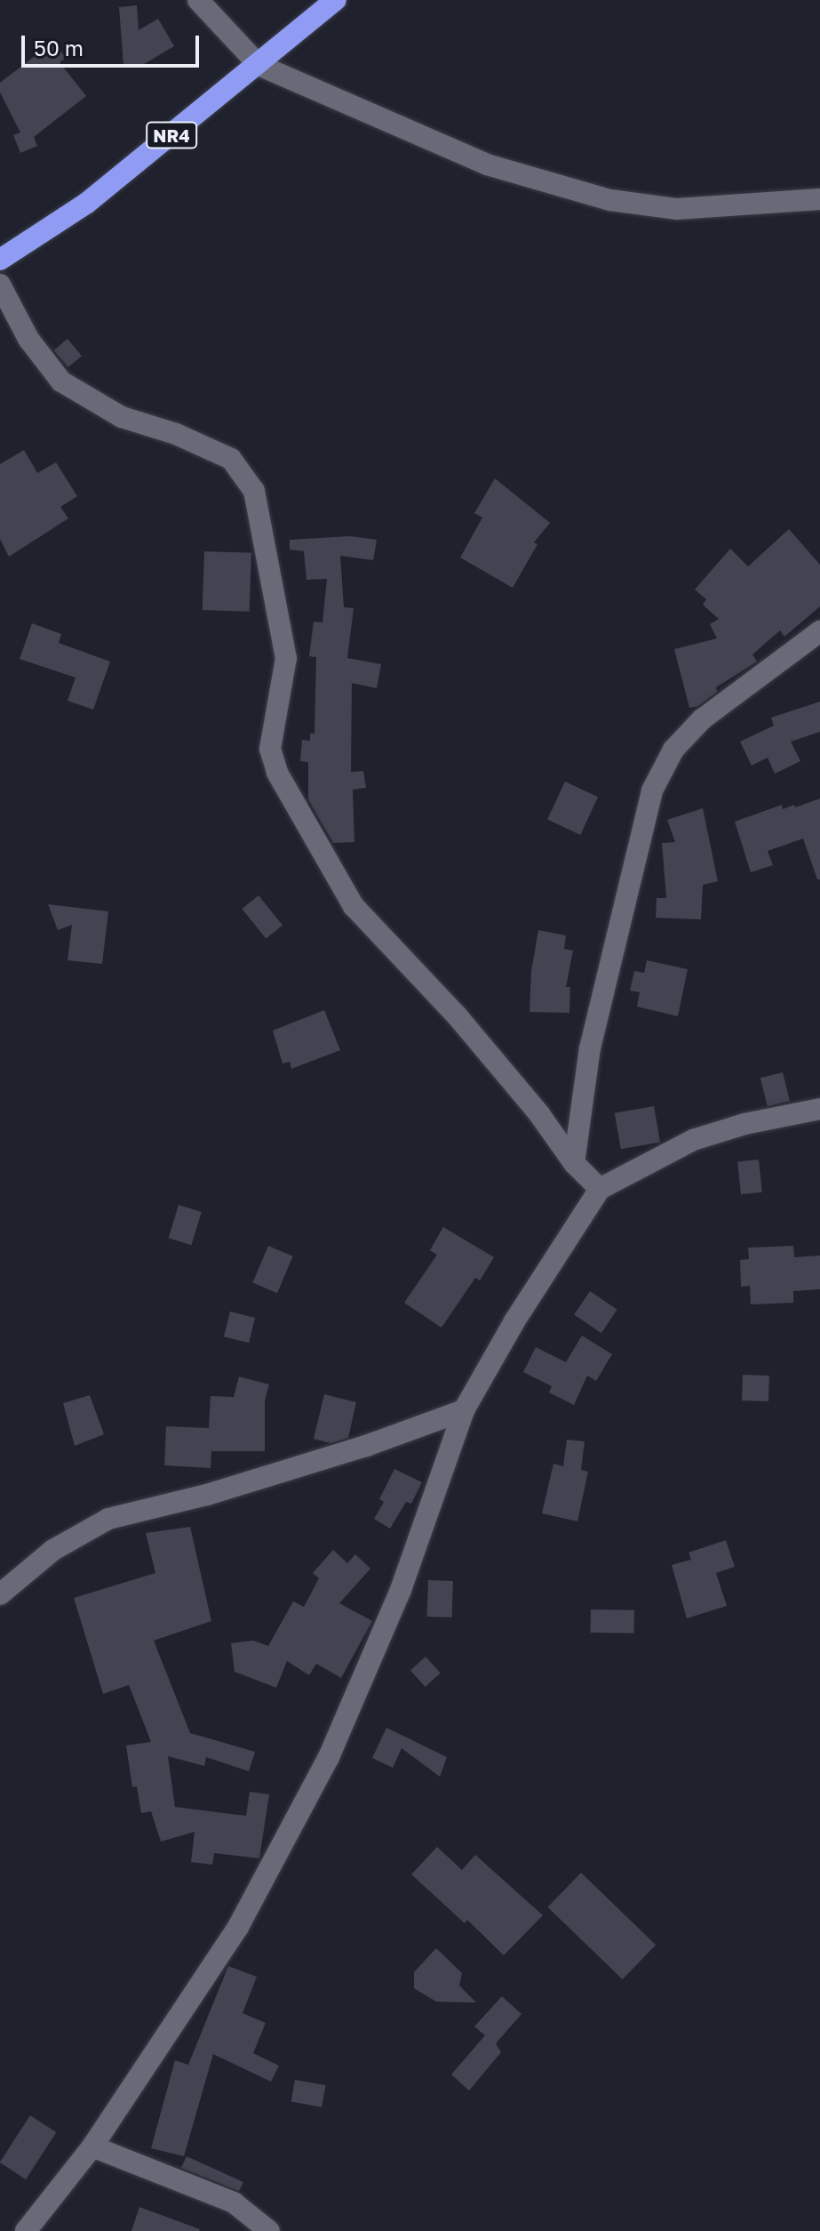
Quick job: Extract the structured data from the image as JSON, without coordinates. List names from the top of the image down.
{
  "streets": {
    "highway": ["NR4"]
  },
  "scale_bar": "50 m"
}
